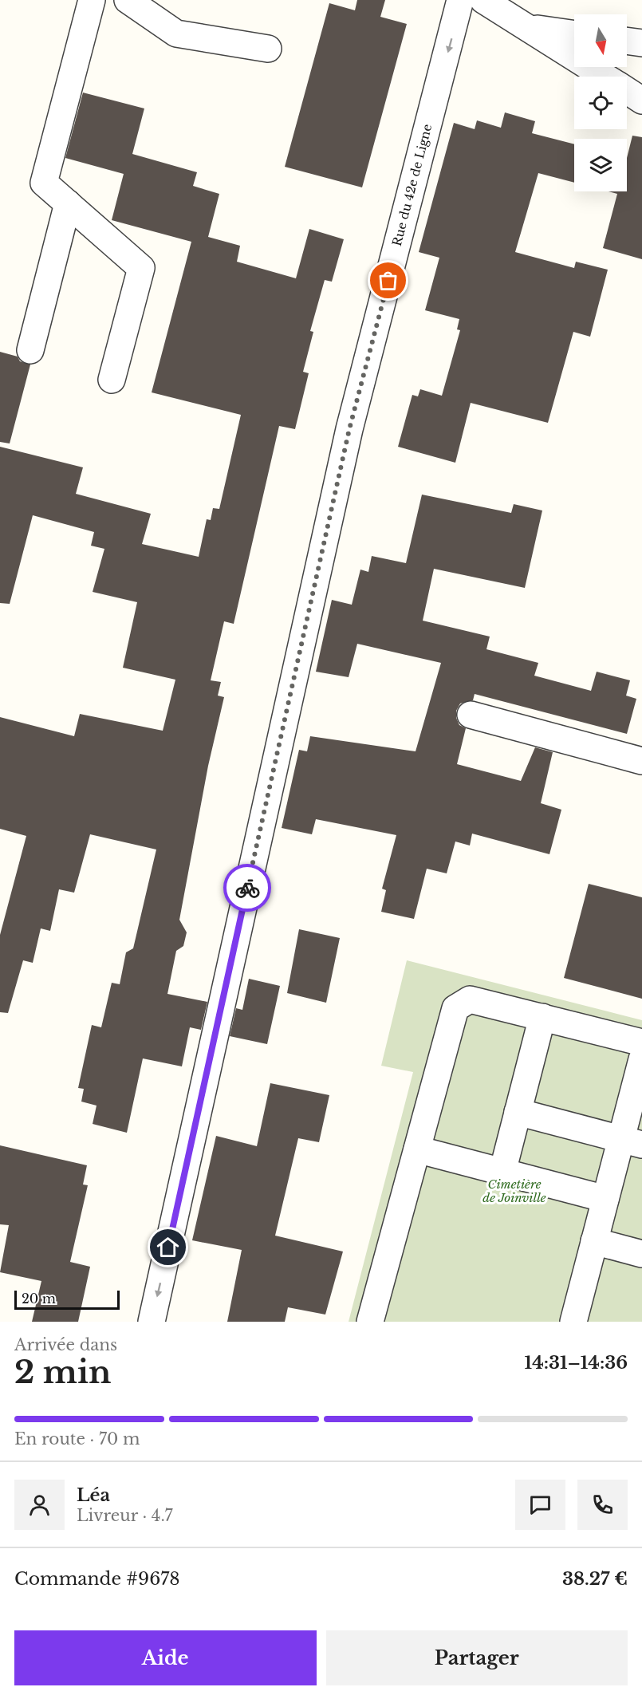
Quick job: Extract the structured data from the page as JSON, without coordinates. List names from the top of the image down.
{
  "streets": {
    "street": ["Rue du 42e de Ligne"]
  },
  "one_way": ["Rue du 42e de Ligne"],
  "parks": ["Cimetière de Joinville"],
  "scale_bar": "20 m",
  "north": "bottom",
  "page": {
    "scale": "20 m",
    "heading": ["2 min", "Arrivée dans", "14:31–14:36"],
    "panel": [
      "Léa",
      "Livreur · 4.7",
      "Commande #9678",
      "38.27 €"
    ],
    "bar": "En route · 70 m",
    "buttons": ["Aide", "Partager"]
  }
}
